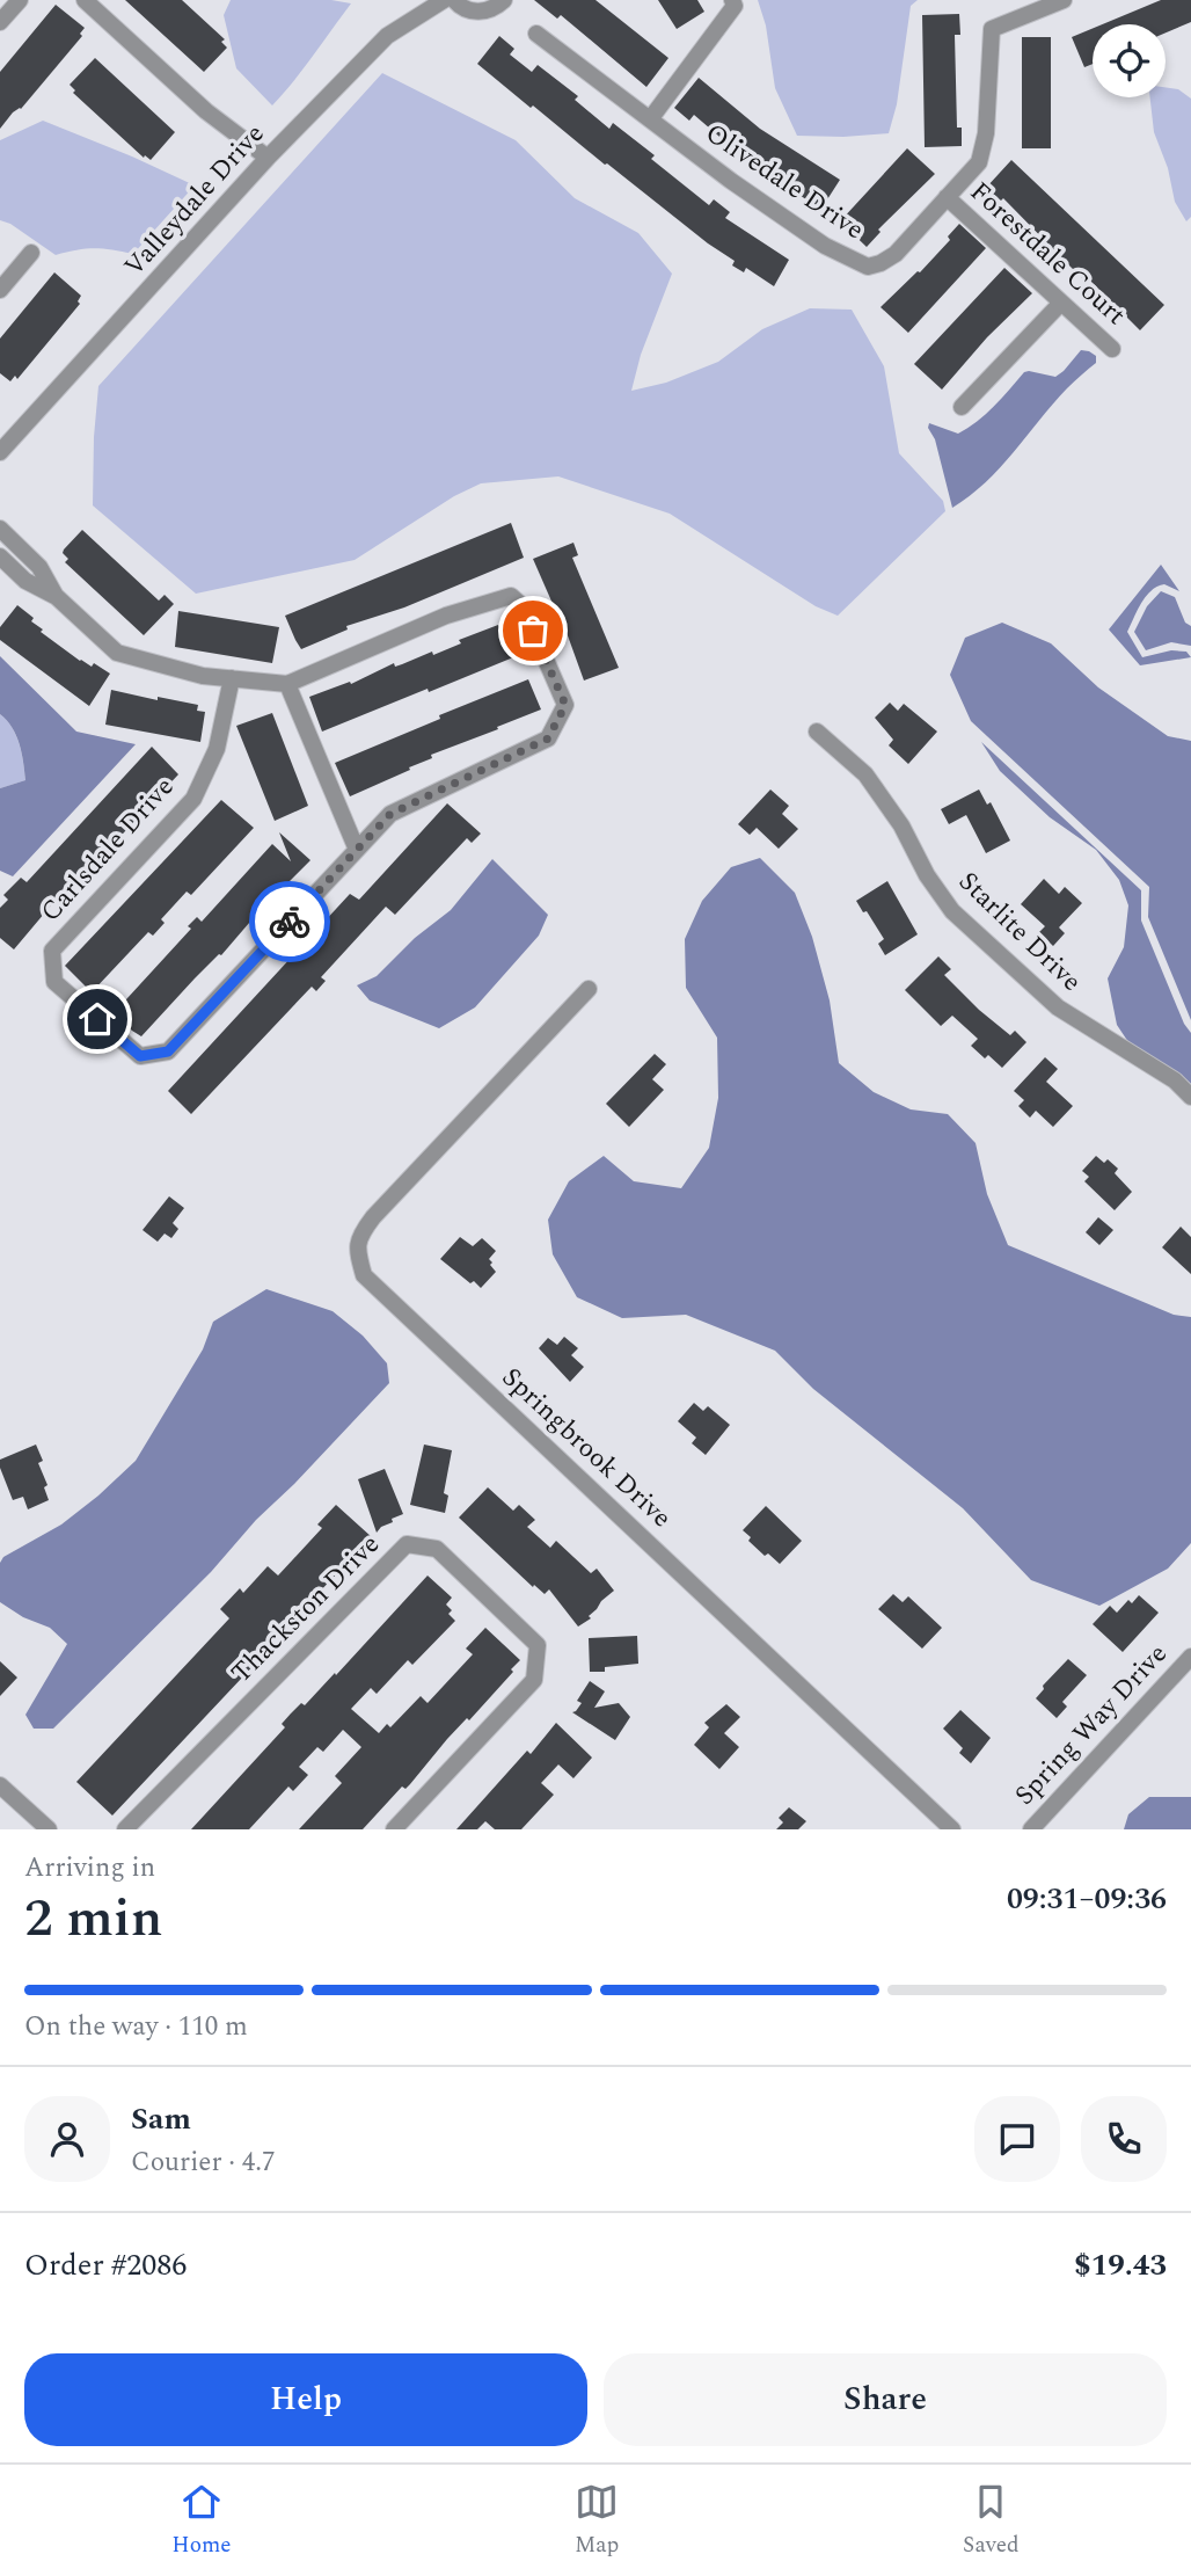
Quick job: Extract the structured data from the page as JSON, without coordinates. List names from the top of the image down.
{
  "streets": {
    "street": [
      "Olivedale Drive",
      "Valleydale Drive",
      "Forestdale Court",
      "Carlsdale Drive",
      "Starlite Drive",
      "Springbrook Drive",
      "Thackston Drive",
      "Spring Way Drive"
    ]
  },
  "crossings": [
    ["Olivedale Drive", "Forestdale Court"]
  ],
  "page": {
    "heading": ["2 min", "Arriving in", "09:31–09:36"],
    "panel": [
      "Sam",
      "Courier · 4.7",
      "Order #2086",
      "$19.43"
    ],
    "bar": "On the way · 110 m",
    "buttons": ["Help", "Share"],
    "tabs": ["Home", "Map", "Saved"]
  }
}
